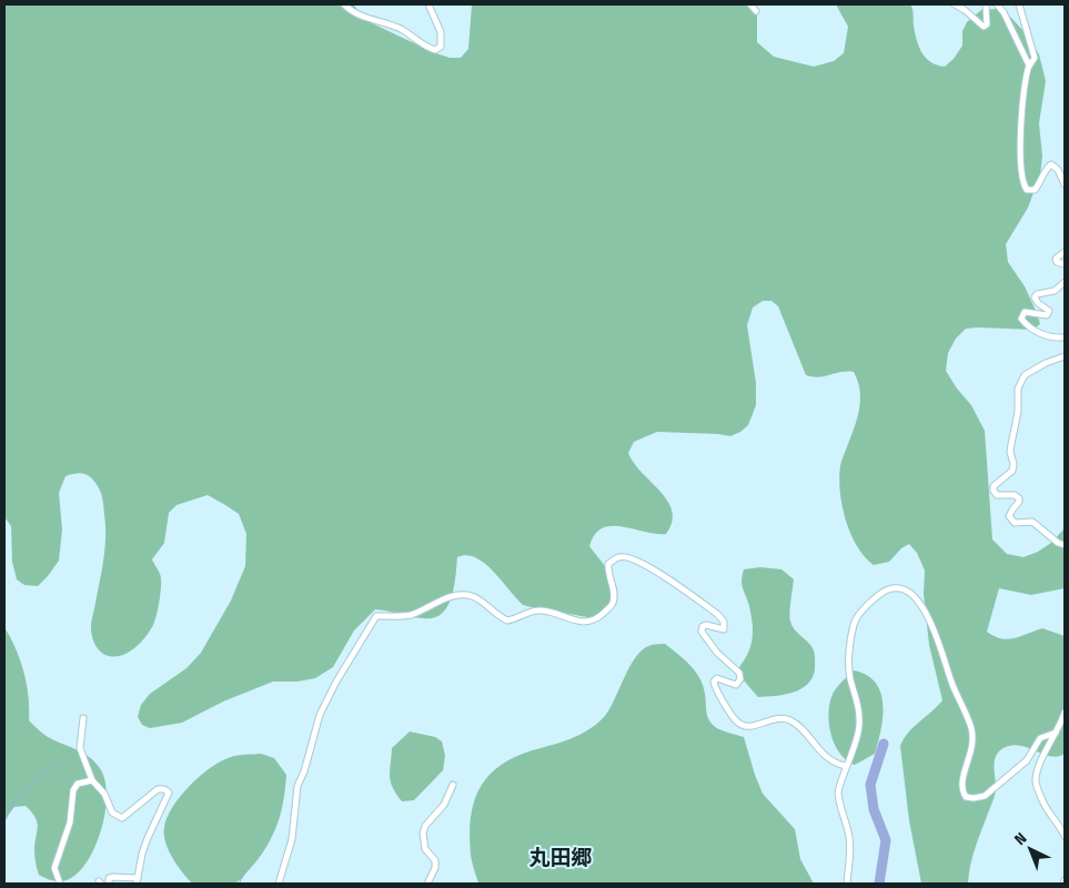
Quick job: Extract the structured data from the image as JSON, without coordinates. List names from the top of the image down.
{
  "districts": ["丸田郷"],
  "north": "top left"
}
